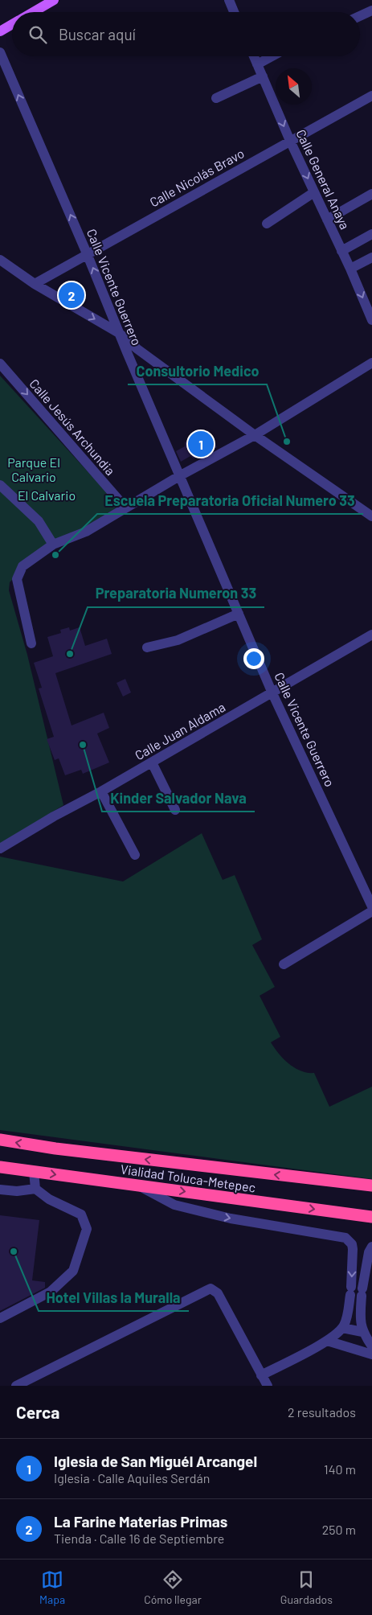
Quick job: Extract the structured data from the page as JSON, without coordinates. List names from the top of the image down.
{
  "streets": {
    "highway": ["Vialidad Toluca-Metepec"],
    "street": [
      "Calle Nicolás Bravo",
      "Calle General Anaya",
      "Calle Vicente Guerrero",
      "Calle Jesús Archundia",
      "Calle Juan Aldama"
    ]
  },
  "crossings": [
    ["Calle Nicolás Bravo", "Calle General Anaya"],
    ["Calle Nicolás Bravo", "Calle Vicente Guerrero"],
    ["Calle Vicente Guerrero", "Calle Juan Aldama"]
  ],
  "one_way": ["Calle General Anaya"],
  "parks": ["Parque El Calvario", "El Calvario"],
  "places": [
    "Consultorio Medico",
    "Escuela Preparatoria Oficial Numero 33",
    "Preparatoria Numeron 33",
    "Kinder Salvador Nava",
    "Hotel Villas la Muralla"
  ],
  "north": "top left",
  "page": {
    "search": "Buscar aquí",
    "pins": ["2", "1"],
    "heading": ["Cerca", "2 resultados"],
    "list": [
      {
        "mark": "1",
        "name": "Iglesia de San Miguél Arcangel",
        "note": "Iglesia · Calle Aquiles Serdán",
        "value": "140 m"
      },
      {
        "mark": "2",
        "name": "La Farine Materias Primas",
        "note": "Tienda · Calle 16 de Septiembre",
        "value": "250 m"
      }
    ],
    "nav": ["Mapa", "Cómo llegar", "Guardados"]
  }
}
